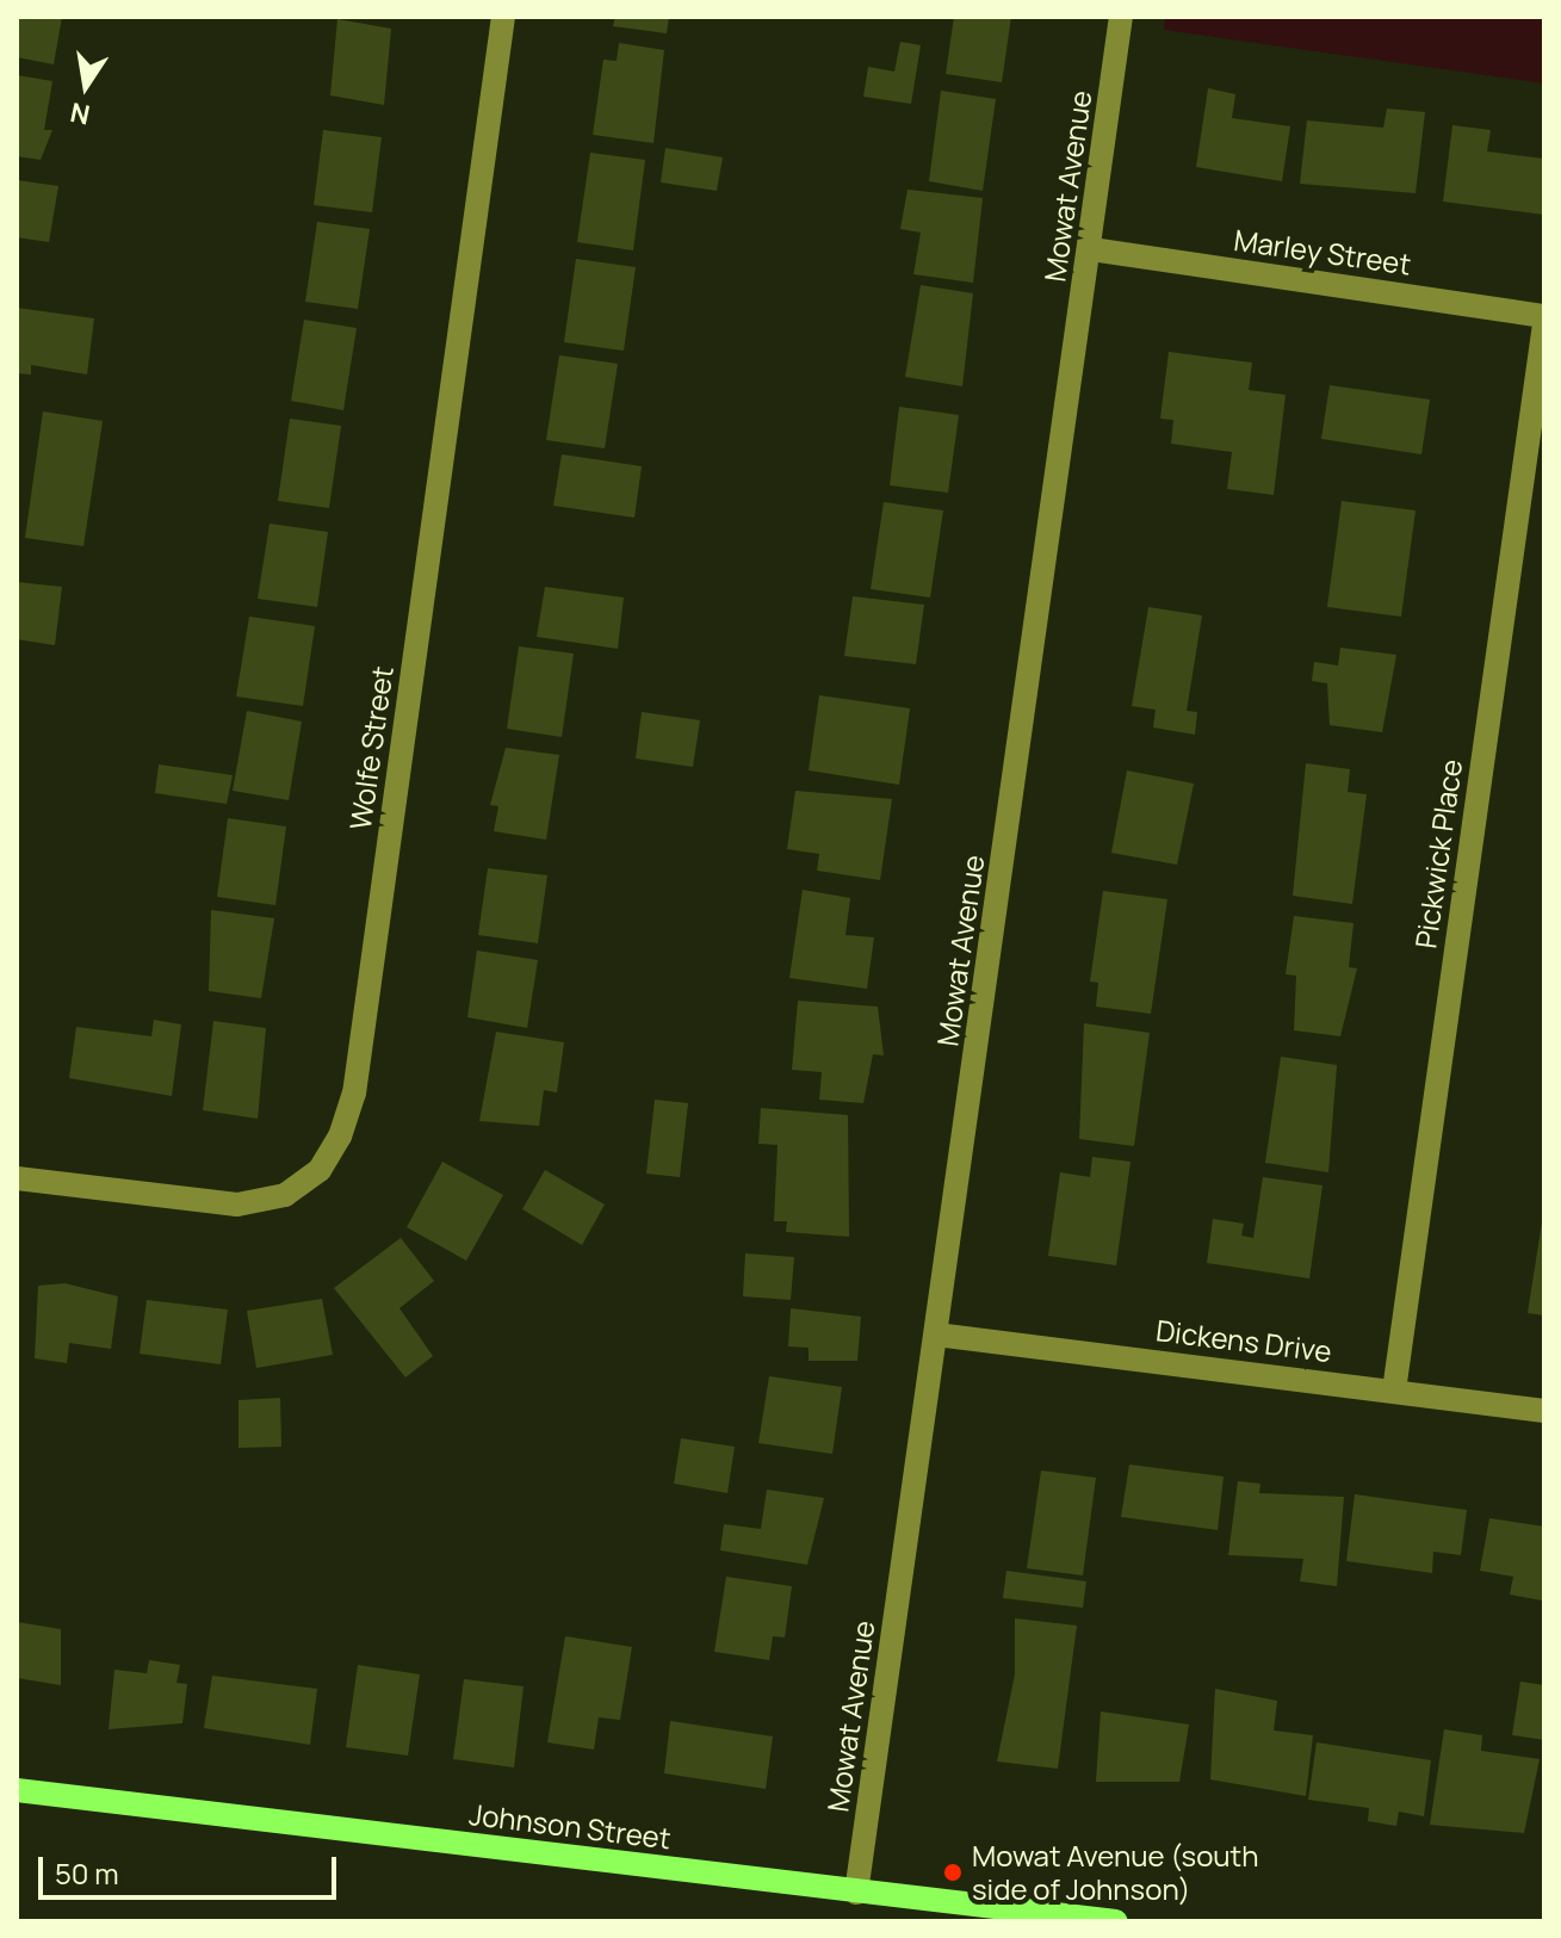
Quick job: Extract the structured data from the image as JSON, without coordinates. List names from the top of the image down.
{
  "streets": {
    "main road": ["Johnson Street"],
    "street": [
      "Mowat Avenue",
      "Marley Street",
      "Wolfe Street",
      "Pickwick Place",
      "Dickens Drive"
    ]
  },
  "crossings": [
    ["Mowat Avenue", "Marley Street"],
    ["Mowat Avenue", "Dickens Drive"],
    ["Mowat Avenue", "Johnson Street"],
    ["Pickwick Place", "Dickens Drive"]
  ],
  "places": ["Mowat Avenue (south side of Johnson)"],
  "scale_bar": "50 m",
  "north": "bottom"
}
